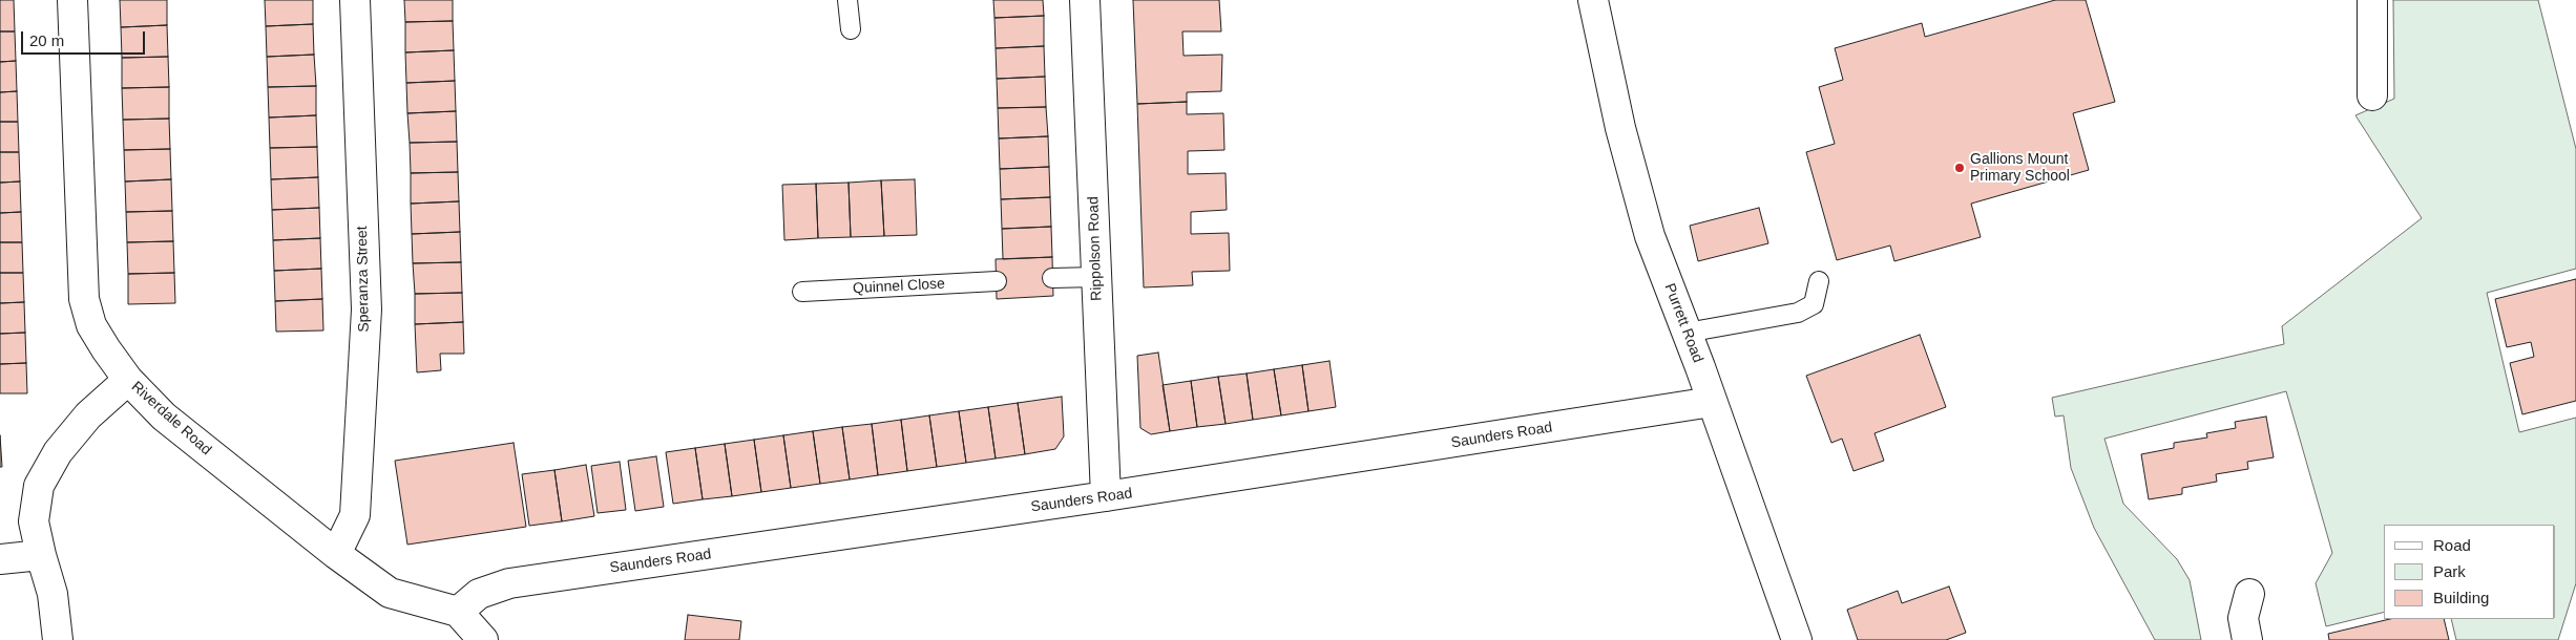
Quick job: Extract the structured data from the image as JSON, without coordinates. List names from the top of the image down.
{
  "streets": {
    "street": [
      "Rippolson Road",
      "Speranza Street",
      "Purrett Road",
      "Riverdale Road",
      "Saunders Road"
    ],
    "lane": ["Quinnel Close"]
  },
  "crossings": [
    ["Rippolson Road", "Saunders Road"],
    ["Speranza Street", "Riverdale Road"],
    ["Purrett Road", "Saunders Road"],
    ["Riverdale Road", "Saunders Road"]
  ],
  "places": ["Gallions Mount Primary School"],
  "legend": ["Road", "Park", "Building"],
  "scale_bar": "20 m"
}
